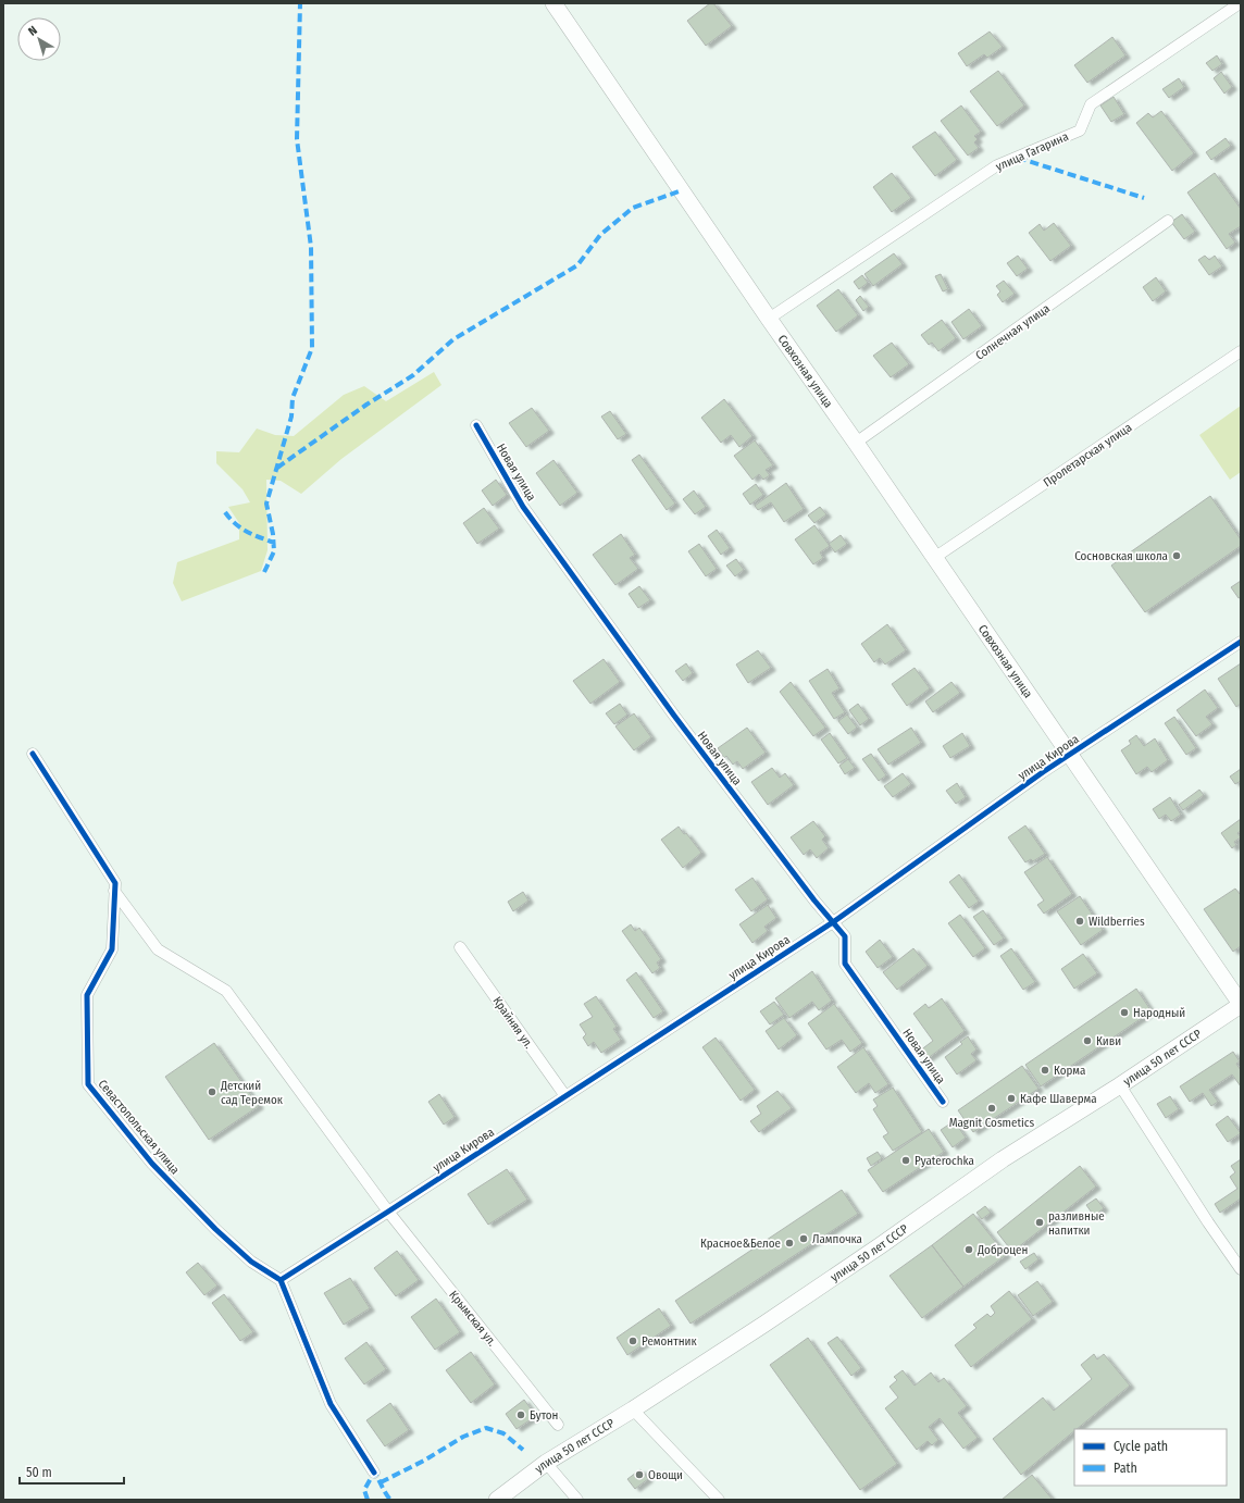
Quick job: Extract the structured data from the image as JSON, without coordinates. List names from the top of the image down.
{
  "streets": {
    "main road": ["Совхозная улица", "улица 50 лет СССР"],
    "street": [
      "улица Гагарина",
      "Солнечная улица",
      "Пролетарская улица",
      "Новая улица",
      "улица Кирова",
      "Крайняя ул.",
      "Севастопольская улица",
      "Крымская ул."
    ]
  },
  "crossings": [
    ["улица Гагарина", "Совхозная улица"],
    ["Солнечная улица", "Совхозная улица"],
    ["Совхозная улица", "Пролетарская улица"],
    ["Совхозная улица", "улица Кирова"],
    ["Совхозная улица", "улица 50 лет СССР"],
    ["Новая улица", "улица Кирова"],
    ["улица Кирова", "Крайняя ул."],
    ["улица Кирова", "Севастопольская улица"],
    ["улица Кирова", "Крымская ул."],
    ["Севастопольская улица", "Крымская ул."]
  ],
  "places": [
    "Сосновская школа",
    "Wildberries",
    "Народный",
    "Киви",
    "Корма",
    "Детский сад Теремок",
    "Кафе Шаверма",
    "Magnit Cosmetics",
    "Pyaterochka",
    "разливные напитки",
    "Лампочка",
    "Красное&Белое",
    "Доброцен",
    "Ремонтник",
    "Бутон",
    "Овощи"
  ],
  "legend": ["Cycle path", "Path"],
  "scale_bar": "50 m",
  "north": "top left"
}
